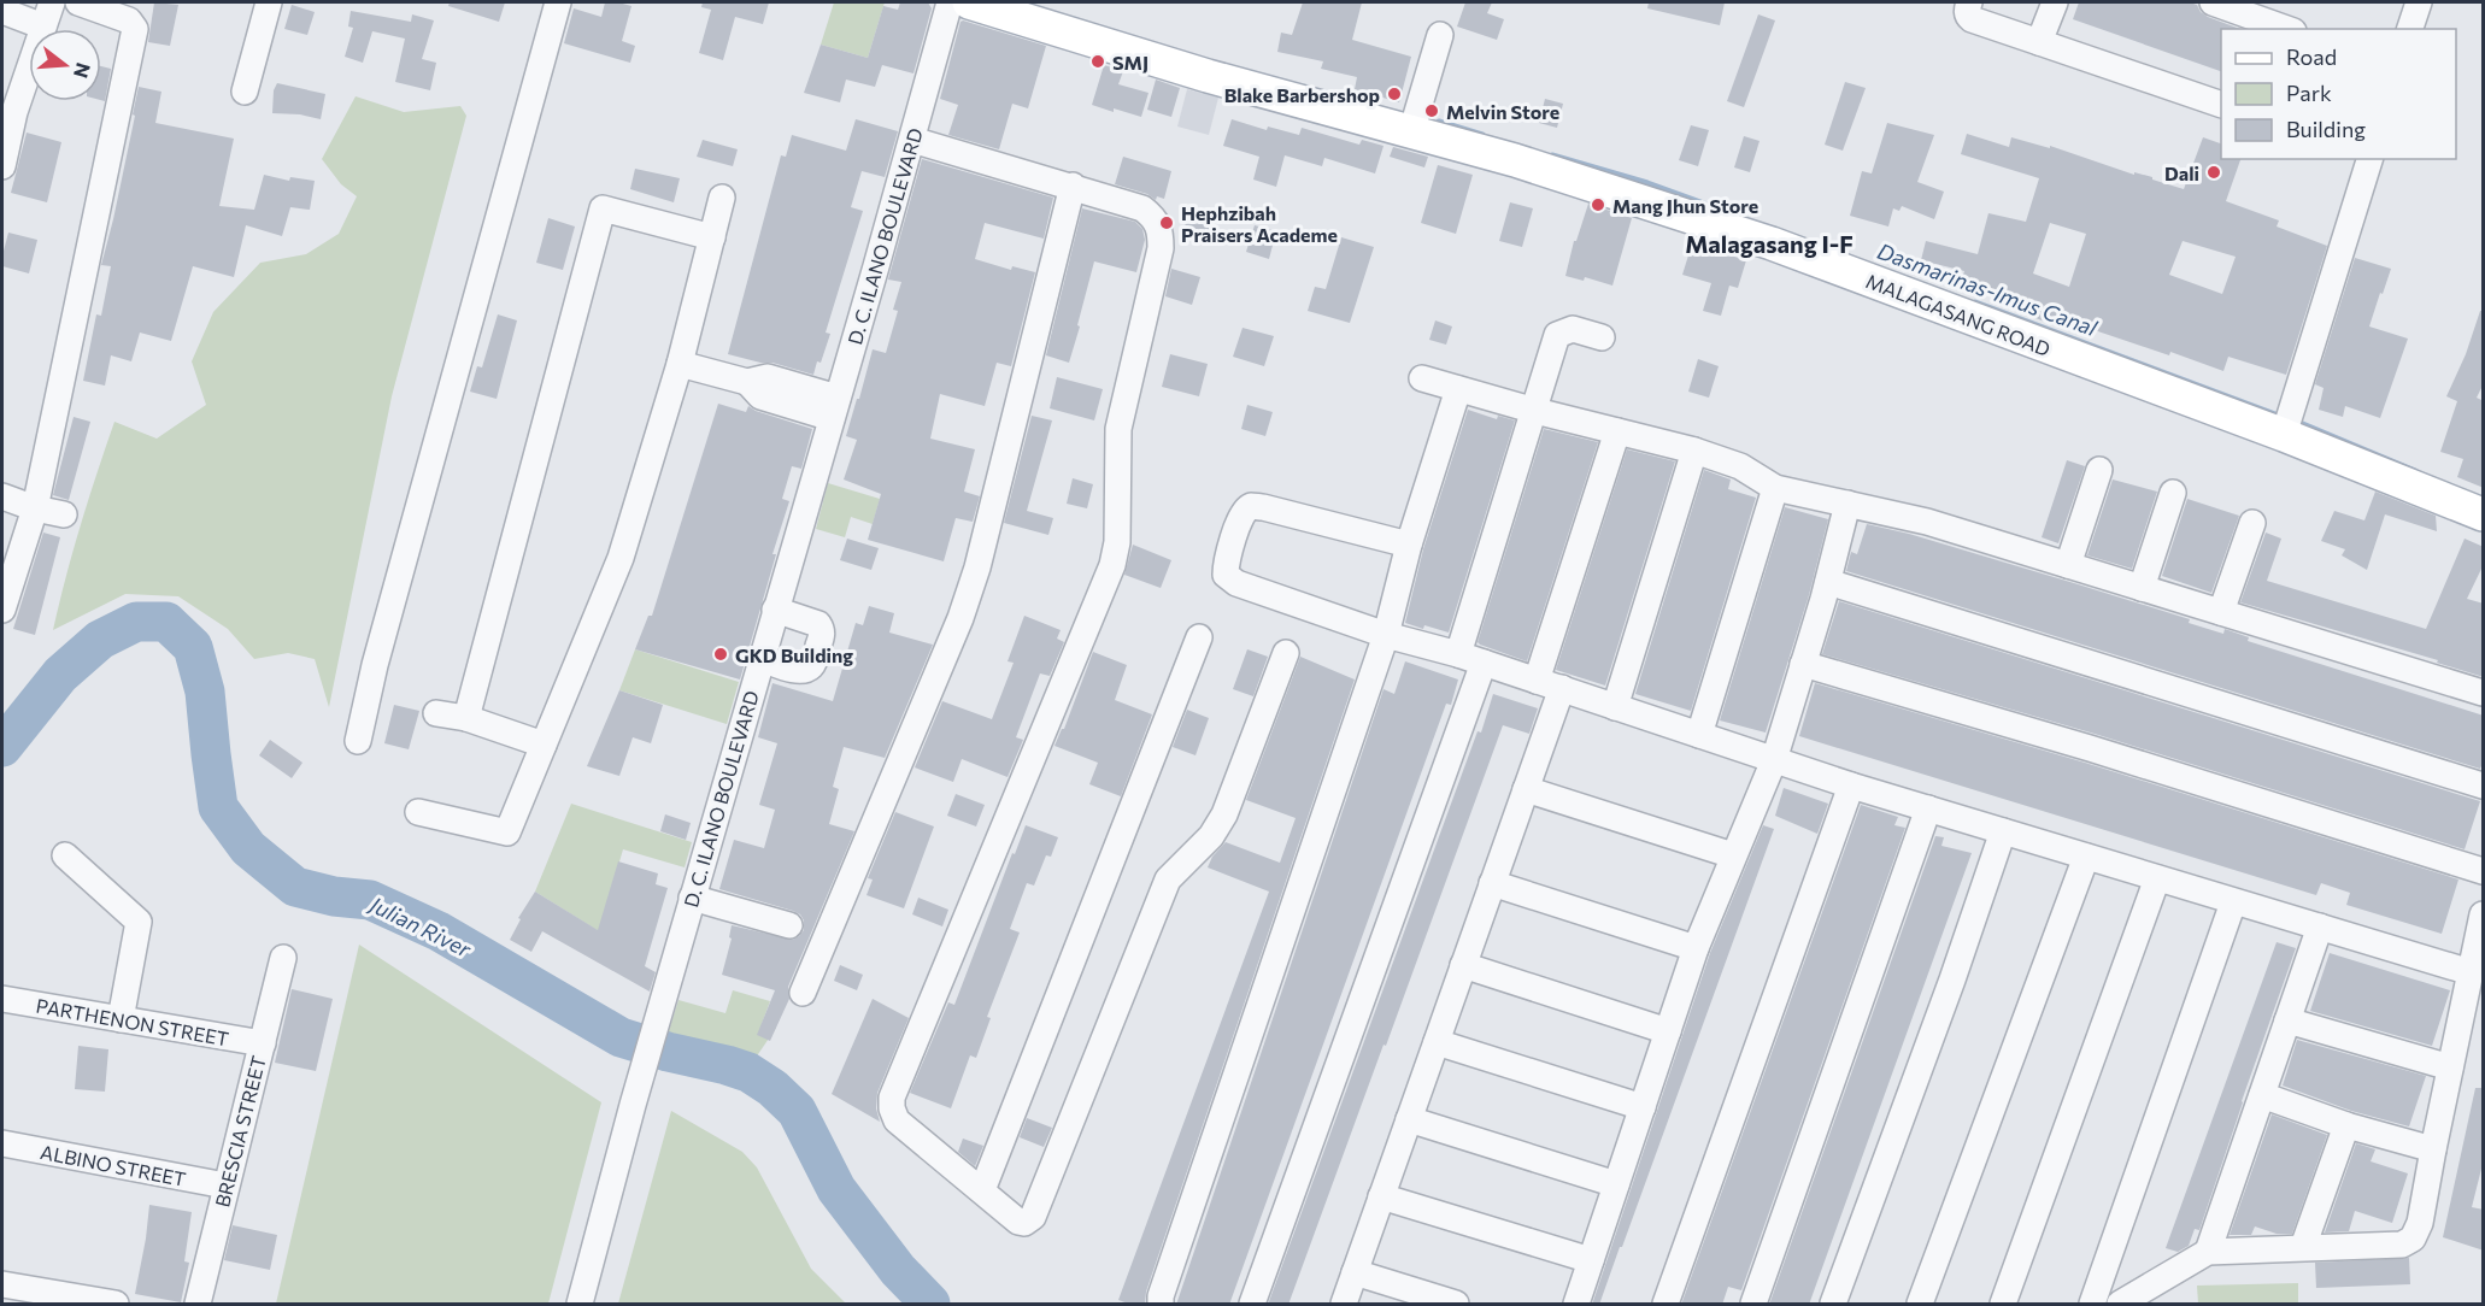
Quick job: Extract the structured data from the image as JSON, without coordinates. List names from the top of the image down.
{
  "streets": {
    "main road": ["MALAGASANG ROAD"],
    "street": [
      "D. C. ILANO BOULEVARD",
      "PARTHENON STREET",
      "BRESCIA STREET",
      "ALBINO STREET"
    ]
  },
  "crossings": [
    ["PARTHENON STREET", "BRESCIA STREET"],
    ["BRESCIA STREET", "ALBINO STREET"]
  ],
  "districts": ["Malagasang I-F"],
  "water": ["Dasmarinas-Imus Canal", "Julian River"],
  "places": [
    "SMJ",
    "Blake Barbershop",
    "Melvin Store",
    "Dali",
    "Mang Jhun Store",
    "Hephzibah Praisers Academe",
    "GKD Building"
  ],
  "legend": ["Road", "Park", "Building"],
  "north": "right"
}
